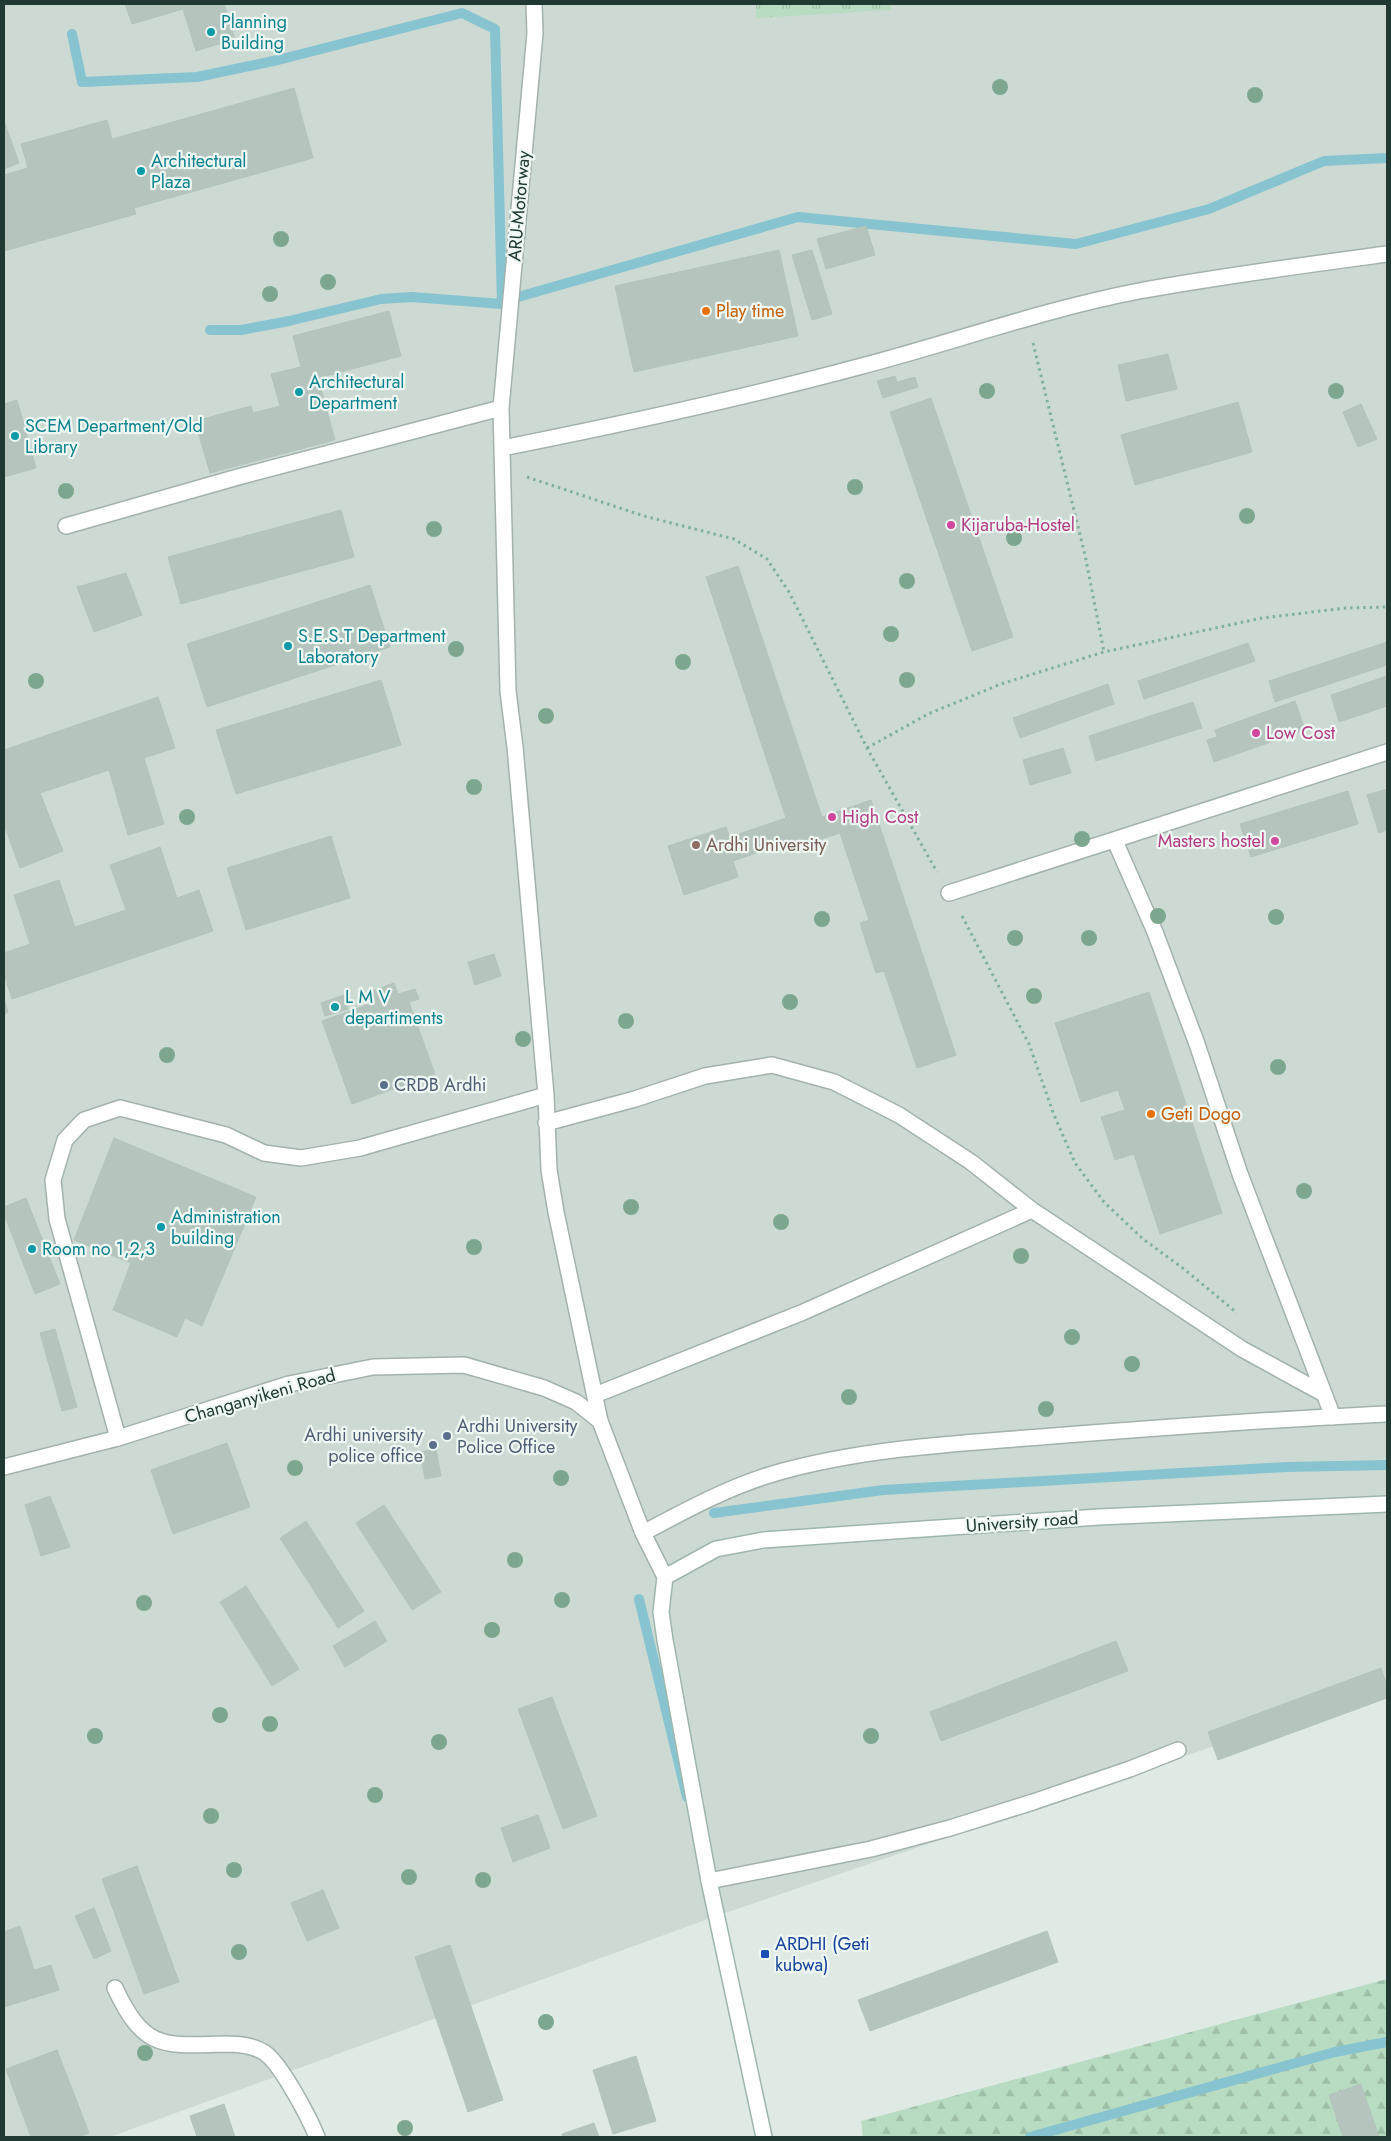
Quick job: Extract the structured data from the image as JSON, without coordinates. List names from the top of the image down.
{
  "streets": {
    "street": ["ARU-Motorway", "Changanyikeni Road", "University road"]
  },
  "crossings": [
    ["ARU-Motorway", "Changanyikeni Road"],
    ["ARU-Motorway", "University road"]
  ],
  "places": {
    "other": [
      "Planning Building",
      "Architectural Plaza",
      "Play time",
      "Architectural Department",
      "SCEM Department/Old Library",
      "Kijaruba-Hostel",
      "S.E.S.T Department Laboratory",
      "Low Cost",
      "High Cost",
      "Masters hostel",
      "Ardhi University",
      "L M V departiments",
      "CRDB Ardhi",
      "Geti Dogo",
      "Administration building",
      "Room no 1,2,3",
      "Ardhi University Police Office",
      "Ardhi university police office"
    ],
    "transit": ["ARDHI (Geti kubwa)"]
  }
}
